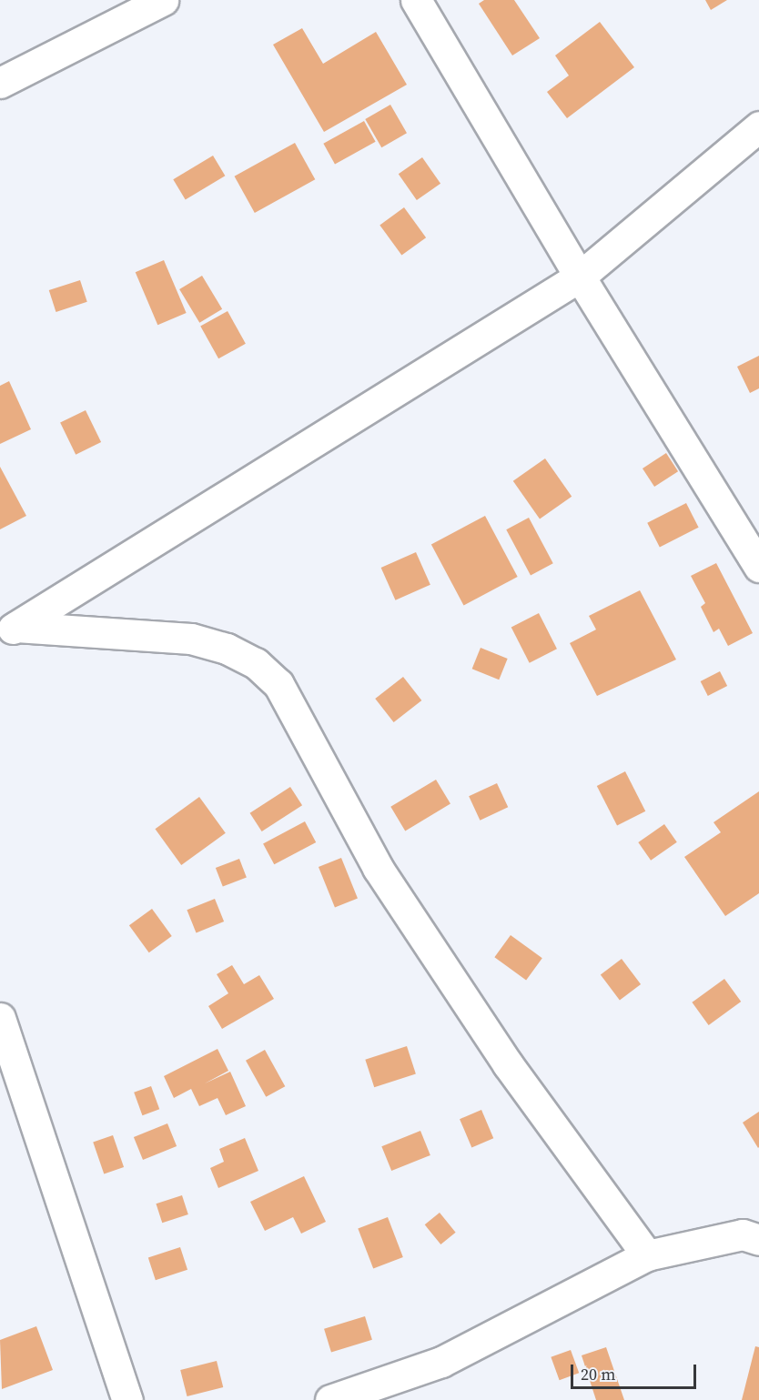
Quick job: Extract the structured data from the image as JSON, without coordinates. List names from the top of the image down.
{
  "scale_bar": "20 m"
}
